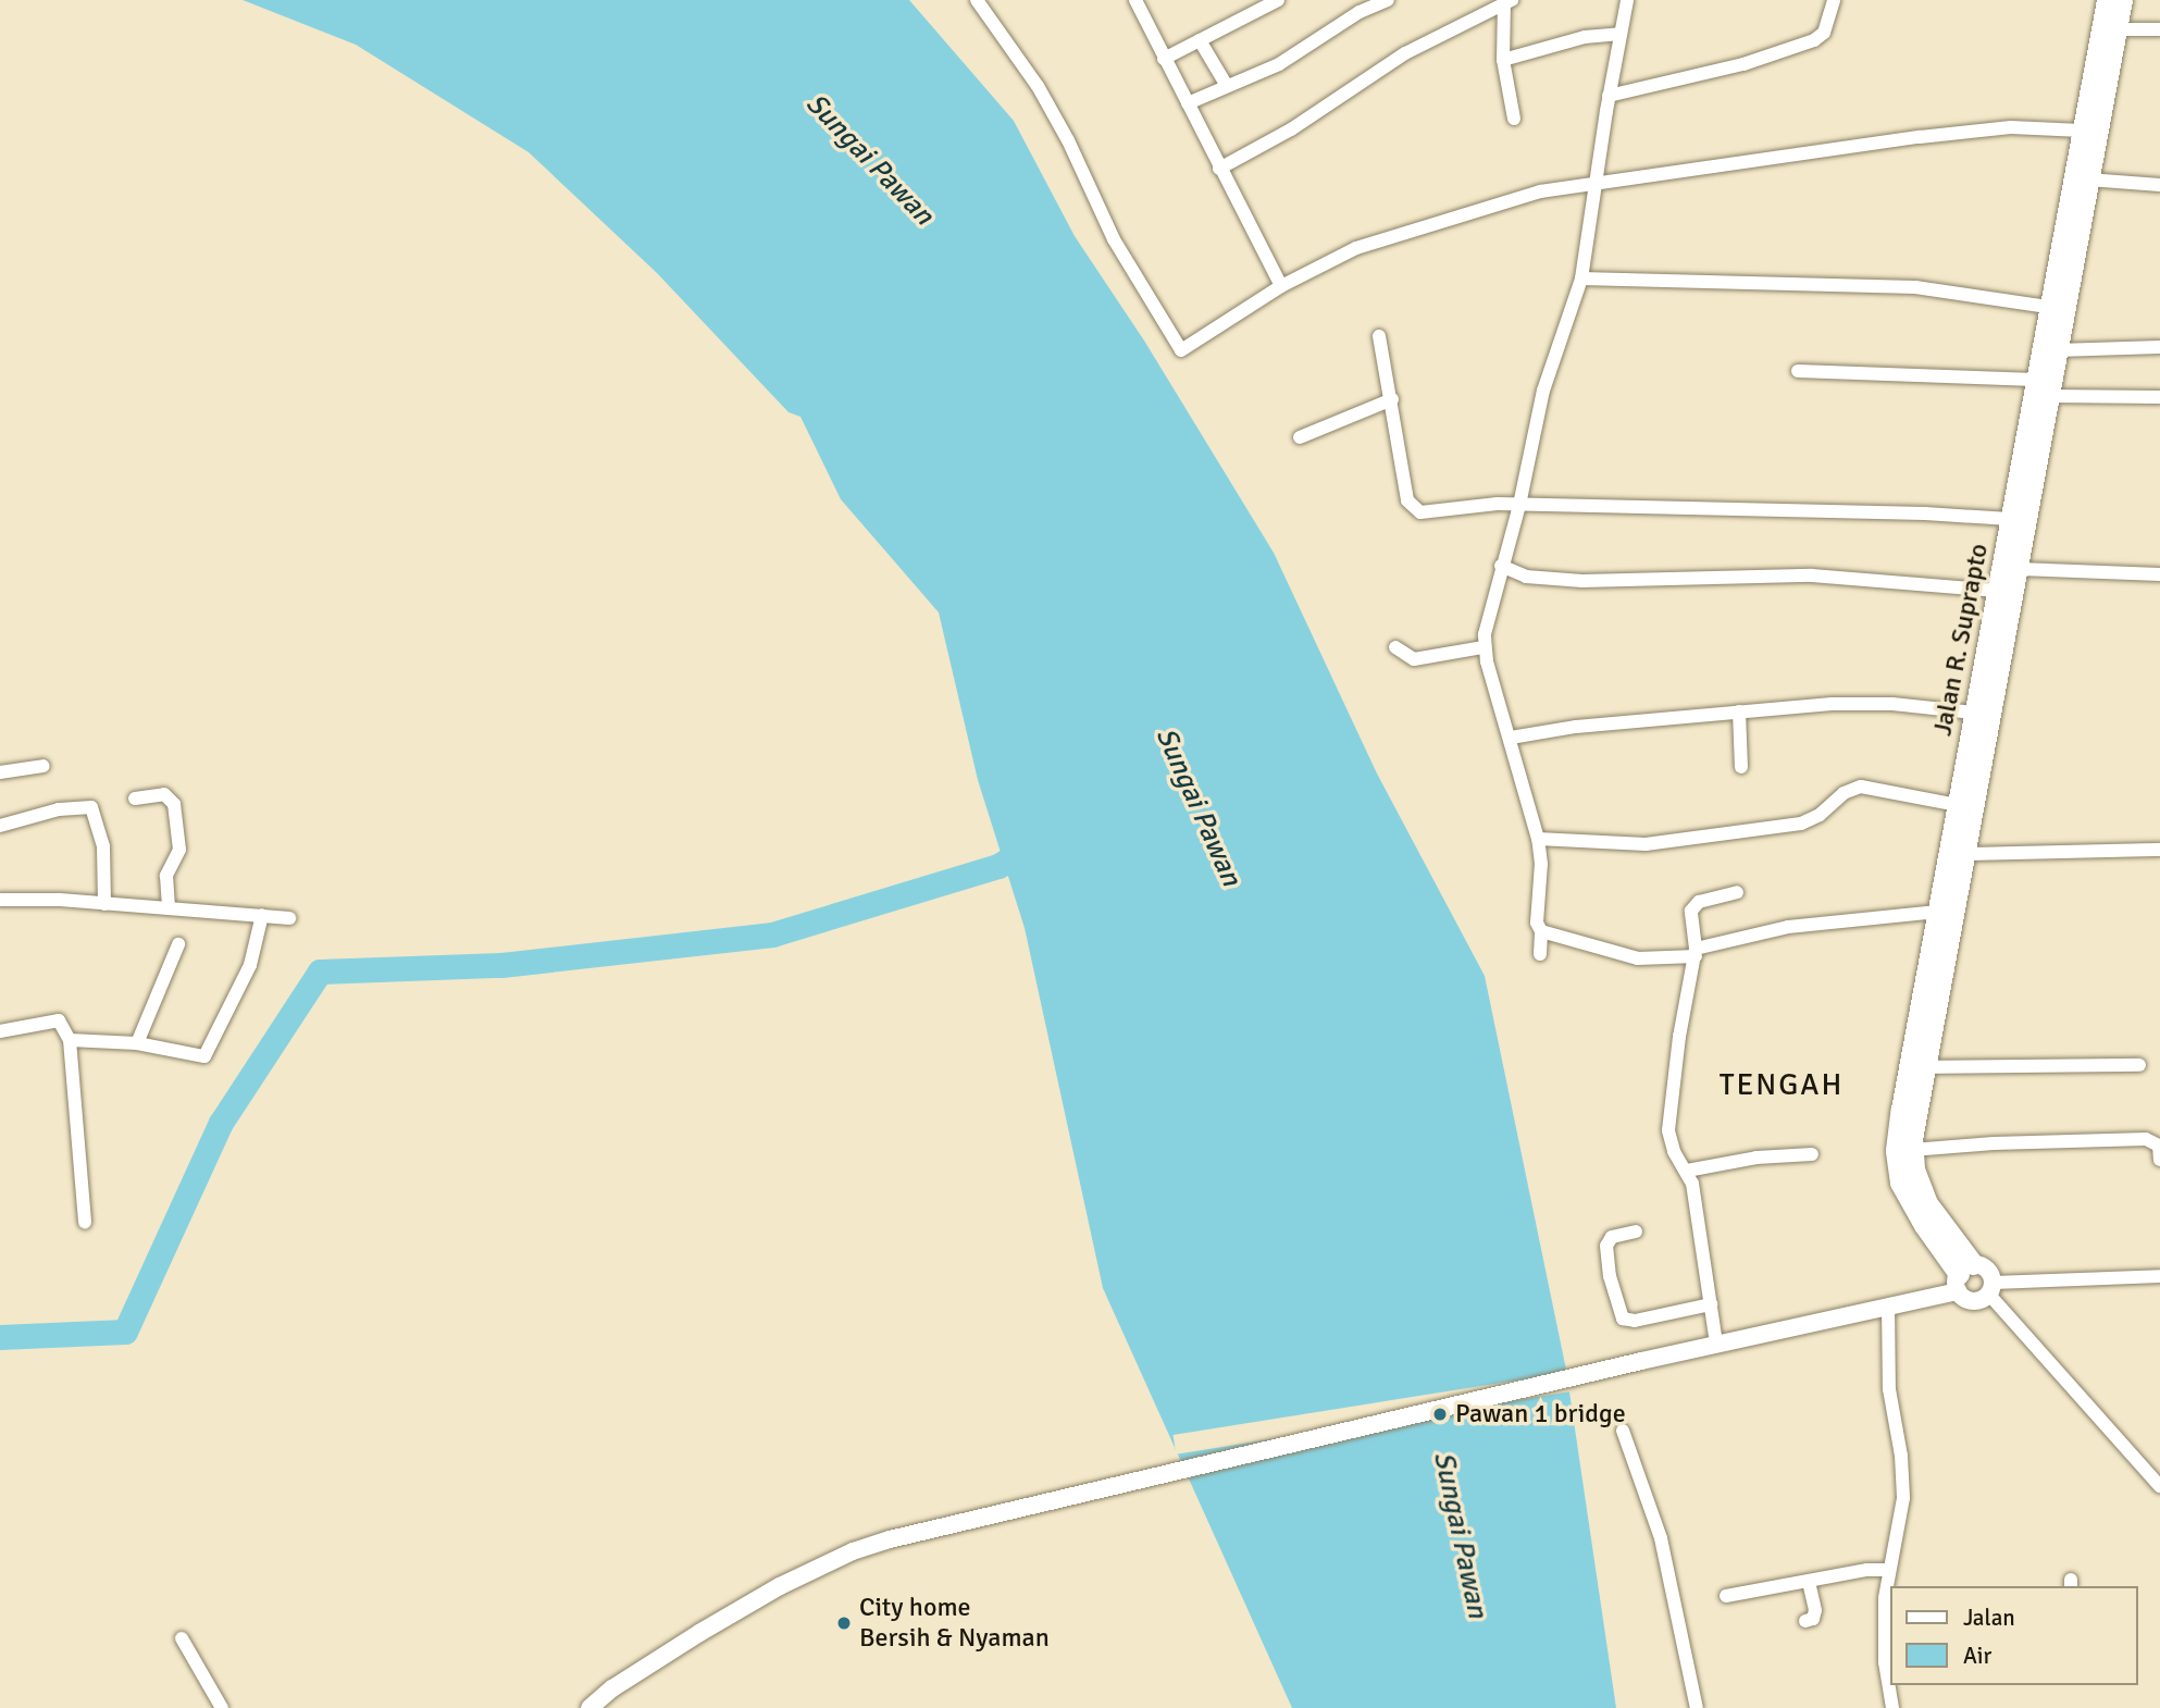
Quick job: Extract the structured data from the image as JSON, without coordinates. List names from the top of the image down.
{
  "streets": {
    "highway": ["Jalan R. Suprapto"]
  },
  "districts": ["TENGAH"],
  "water": ["Sungai Pawan"],
  "places": ["Pawan 1 bridge", "City home Bersih & Nyaman"],
  "legend": ["Jalan", "Air"]
}
